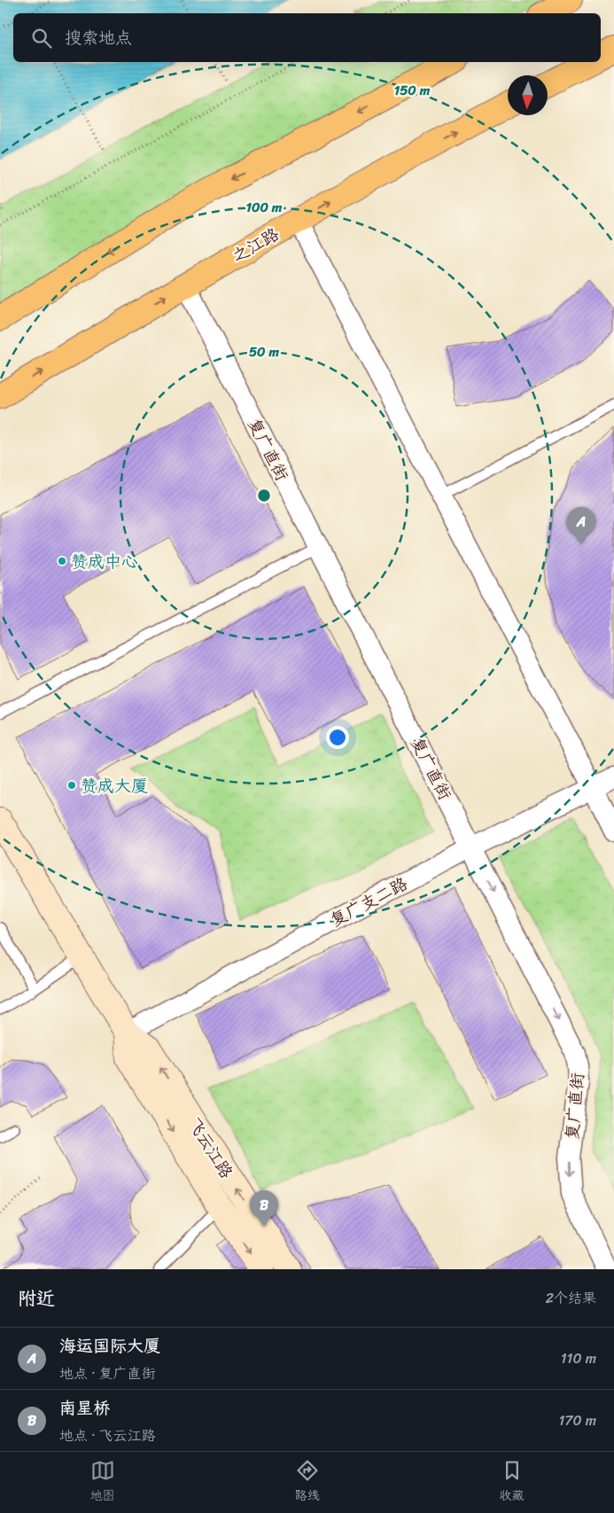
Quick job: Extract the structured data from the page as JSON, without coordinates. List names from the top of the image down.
{
  "streets": {
    "main road": ["之江路"],
    "street": ["复广直街", "复广支二路", "飞云江路"]
  },
  "crossings": [
    ["之江路", "复广直街"],
    ["复广直街", "复广支二路"],
    ["复广支二路", "飞云江路"]
  ],
  "one_way": ["复广直街"],
  "places": ["赞成中心", "赞成大厦"],
  "north": "bottom",
  "page": {
    "search": "搜索地点",
    "pins": ["A", "B"],
    "heading": ["附近", "2个结果"],
    "list": [
      {
        "mark": "A",
        "name": "海运国际大厦",
        "note": "地点 · 复广直街",
        "value": "110 m"
      },
      {
        "mark": "B",
        "name": "南星桥",
        "note": "地点 · 飞云江路",
        "value": "170 m"
      }
    ],
    "nav": ["地图", "路线", "收藏"]
  },
  "rings": ["150 m", "100 m", "50 m"]
}
